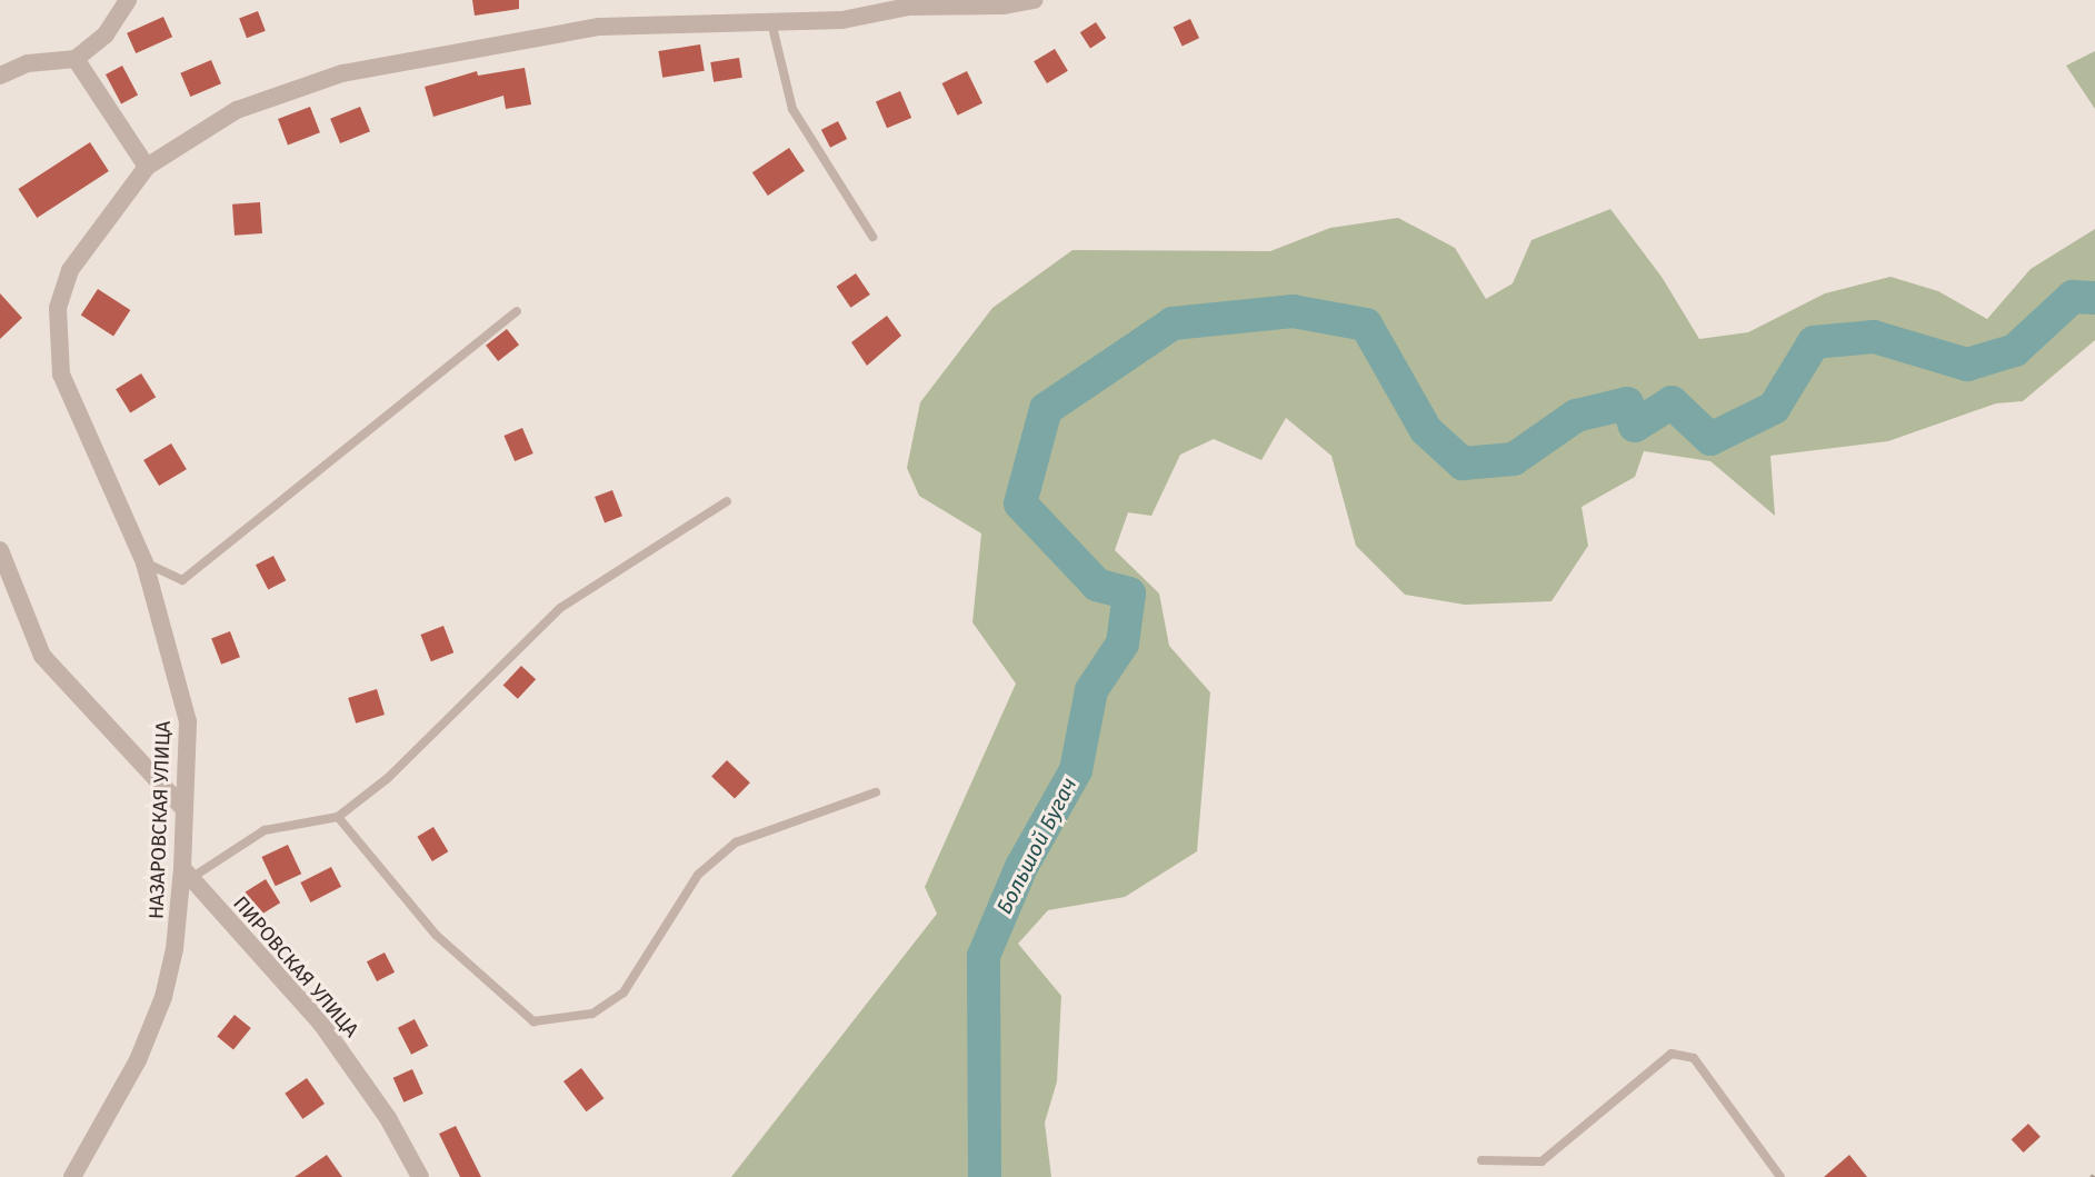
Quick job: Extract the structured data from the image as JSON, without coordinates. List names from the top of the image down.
{
  "streets": {
    "street": ["НАЗАРОВСКАЯ УЛИЦА", "ПИРОВСКАЯ УЛИЦА"]
  },
  "crossings": [
    ["НАЗАРОВСКАЯ УЛИЦА", "ПИРОВСКАЯ УЛИЦА"]
  ],
  "water": ["Большой Бугач"]
}
